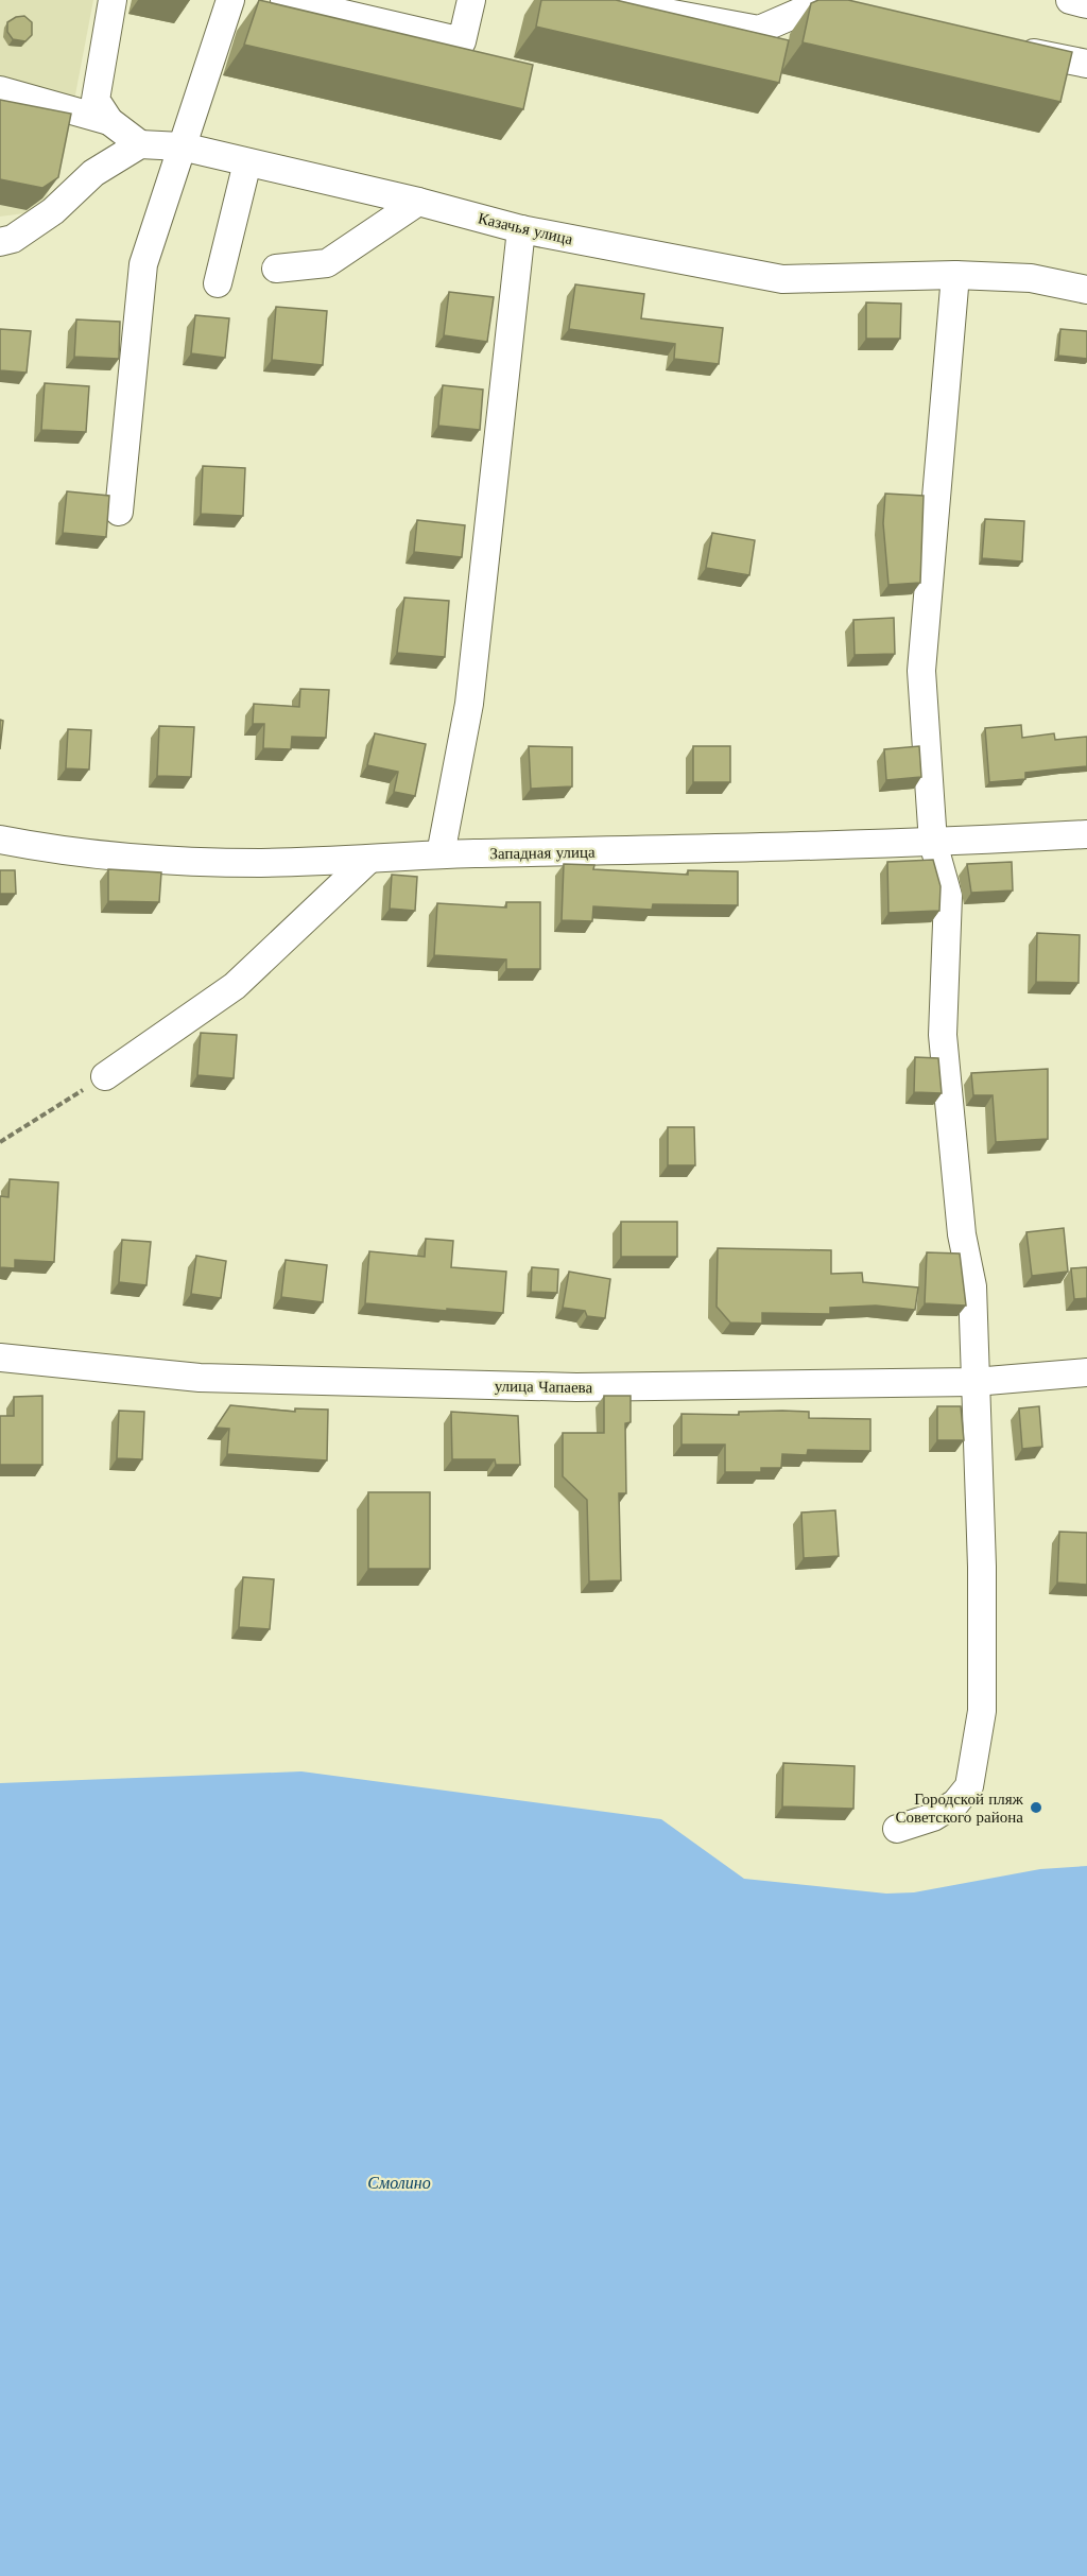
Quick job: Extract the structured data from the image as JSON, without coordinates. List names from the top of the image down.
{
  "streets": {
    "street": ["Казачья улица", "Западная улица", "улица Чапаева"]
  },
  "water": ["Смолино"],
  "places": ["Городской пляж Советского района"]
}
